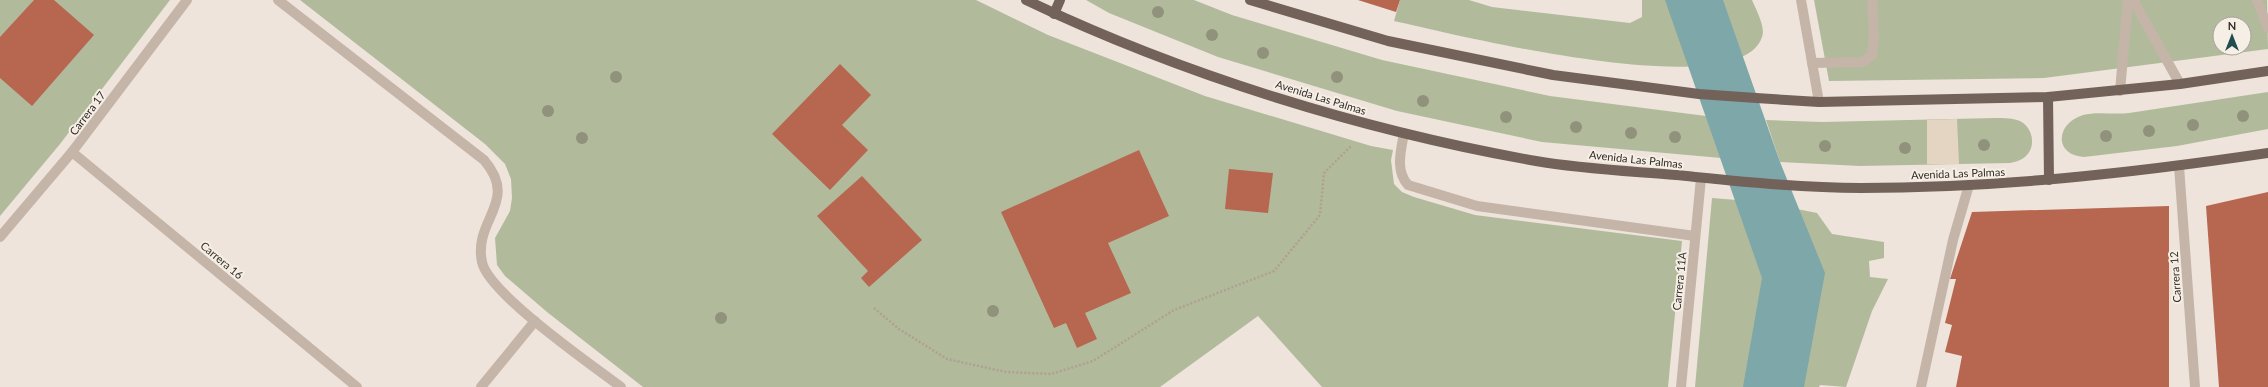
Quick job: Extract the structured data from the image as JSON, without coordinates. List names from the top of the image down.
{
  "streets": {
    "main road": ["Avenida Las Palmas"],
    "street": [
      "Carrera 17",
      "Carrera 16",
      "Carrera 12",
      "Carrera 11A"
    ]
  },
  "crossings": [
    ["Avenida Las Palmas", "Carrera 12"],
    ["Avenida Las Palmas", "Carrera 11A"],
    ["Carrera 17", "Carrera 16"]
  ],
  "north": "top"
}
